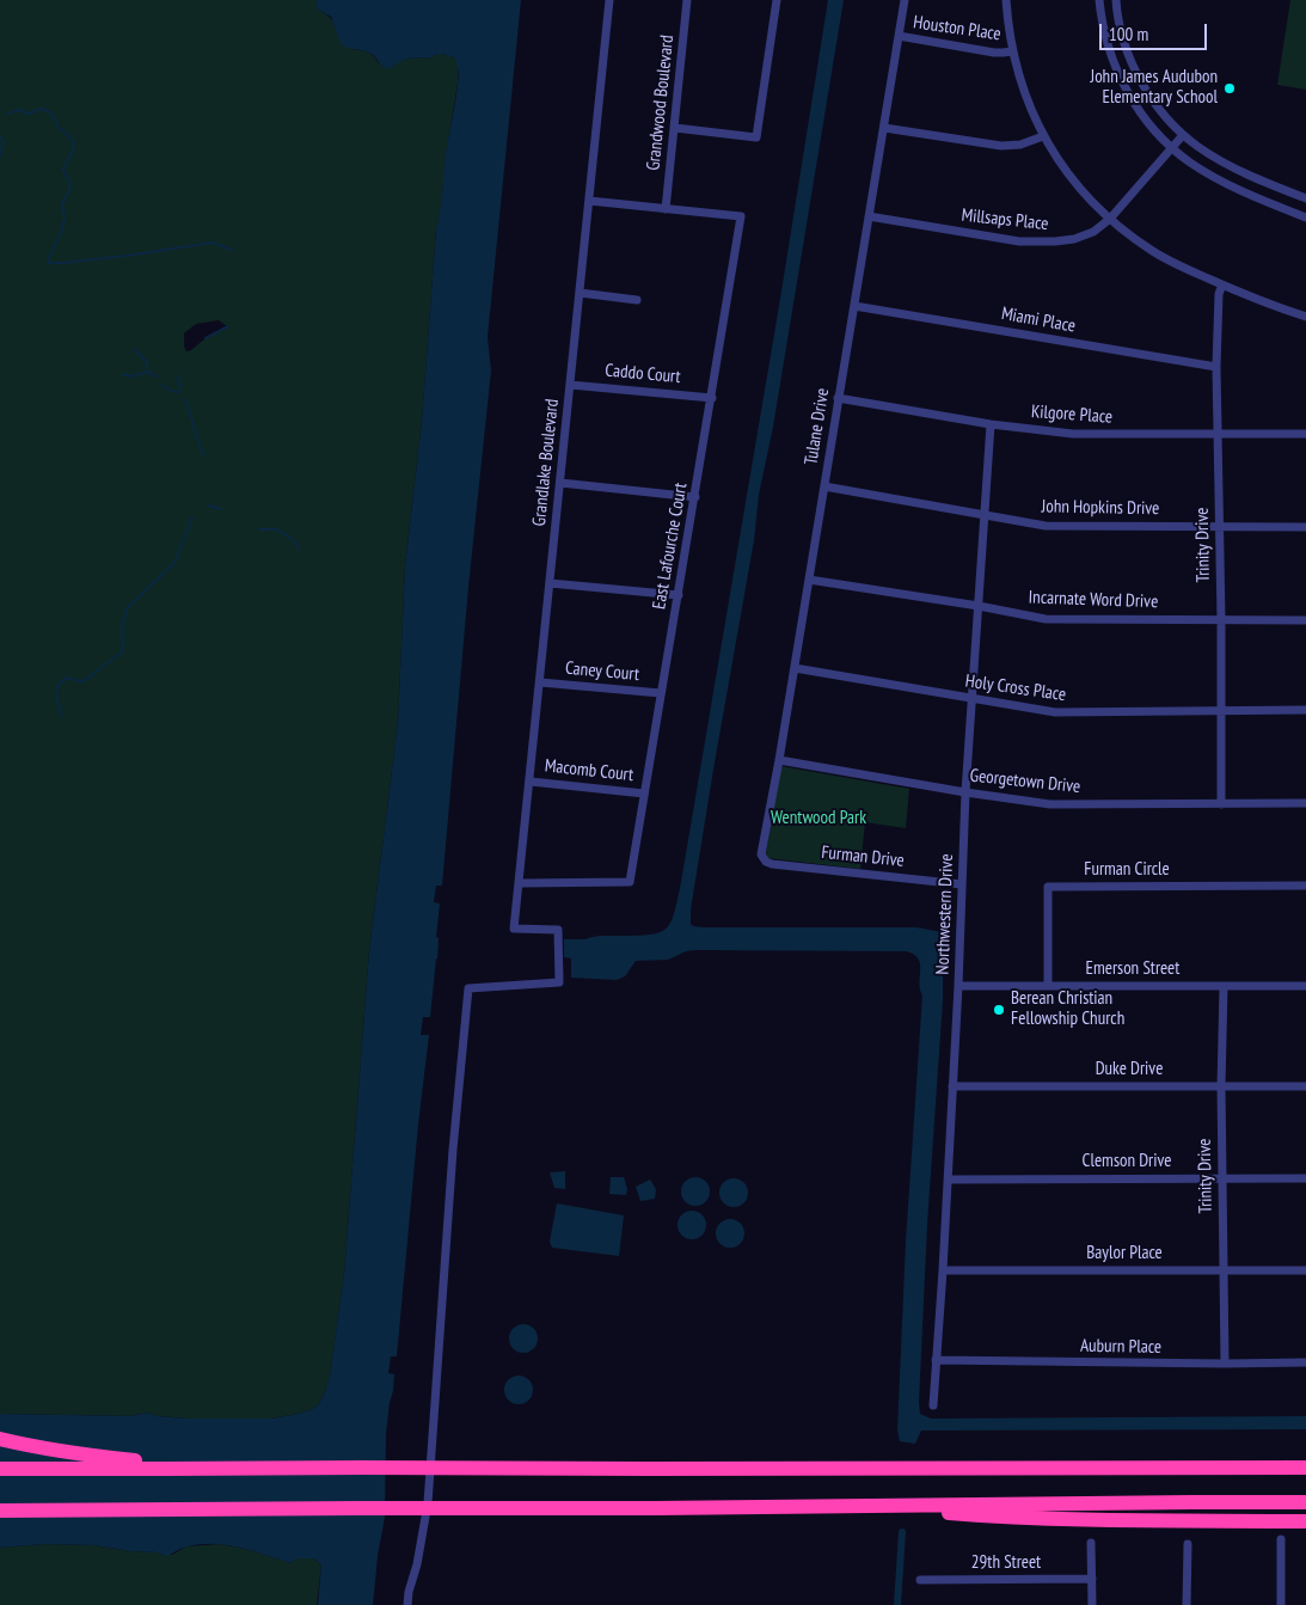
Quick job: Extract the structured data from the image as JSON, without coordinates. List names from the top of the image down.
{
  "streets": {
    "street": [
      "Houston Place",
      "Grandwood Boulevard",
      "Millsaps Place",
      "Miami Place",
      "Caddo Court",
      "Kilgore Place",
      "Tulane Drive",
      "Grandlake Boulevard",
      "John Hopkins Drive",
      "Trinity Drive",
      "East Lafourche Court",
      "Incarnate Word Drive",
      "Caney Court",
      "Holy Cross Place",
      "Macomb Court",
      "Georgetown Drive",
      "Furman Drive",
      "Furman Circle",
      "Northwestern Drive",
      "Emerson Street",
      "Duke Drive",
      "Clemson Drive",
      "Baylor Place",
      "Auburn Place",
      "29th Street"
    ]
  },
  "crossings": [
    ["Houston Place", "Tulane Drive"],
    ["Grandwood Boulevard", "East Lafourche Court"],
    ["Millsaps Place", "Tulane Drive"],
    ["Miami Place", "Tulane Drive"],
    ["Miami Place", "Trinity Drive"],
    ["Caddo Court", "Grandlake Boulevard"],
    ["Caddo Court", "East Lafourche Court"],
    ["Kilgore Place", "Tulane Drive"],
    ["Kilgore Place", "Trinity Drive"],
    ["Kilgore Place", "Northwestern Drive"],
    ["Tulane Drive", "John Hopkins Drive"],
    ["Tulane Drive", "Incarnate Word Drive"],
    ["Tulane Drive", "Holy Cross Place"],
    ["Tulane Drive", "Georgetown Drive"],
    ["Tulane Drive", "Furman Drive"],
    ["Grandlake Boulevard", "East Lafourche Court"],
    ["Grandlake Boulevard", "Caney Court"],
    ["Grandlake Boulevard", "Macomb Court"],
    ["John Hopkins Drive", "Trinity Drive"],
    ["John Hopkins Drive", "Northwestern Drive"],
    ["Trinity Drive", "Incarnate Word Drive"],
    ["Trinity Drive", "Holy Cross Place"],
    ["Trinity Drive", "Georgetown Drive"],
    ["Trinity Drive", "Emerson Street"],
    ["Trinity Drive", "Duke Drive"],
    ["Trinity Drive", "Clemson Drive"],
    ["Trinity Drive", "Baylor Place"],
    ["Trinity Drive", "Auburn Place"],
    ["East Lafourche Court", "Caney Court"],
    ["East Lafourche Court", "Macomb Court"],
    ["Incarnate Word Drive", "Northwestern Drive"],
    ["Holy Cross Place", "Northwestern Drive"],
    ["Georgetown Drive", "Northwestern Drive"],
    ["Furman Drive", "Northwestern Drive"],
    ["Furman Circle", "Emerson Street"],
    ["Northwestern Drive", "Emerson Street"],
    ["Northwestern Drive", "Duke Drive"],
    ["Northwestern Drive", "Clemson Drive"],
    ["Northwestern Drive", "Baylor Place"],
    ["Northwestern Drive", "Auburn Place"]
  ],
  "parks": ["Wentwood Park"],
  "places": ["John James Audubon Elementary School", "Berean Christian Fellowship Church"],
  "scale_bar": "100 m"
}
